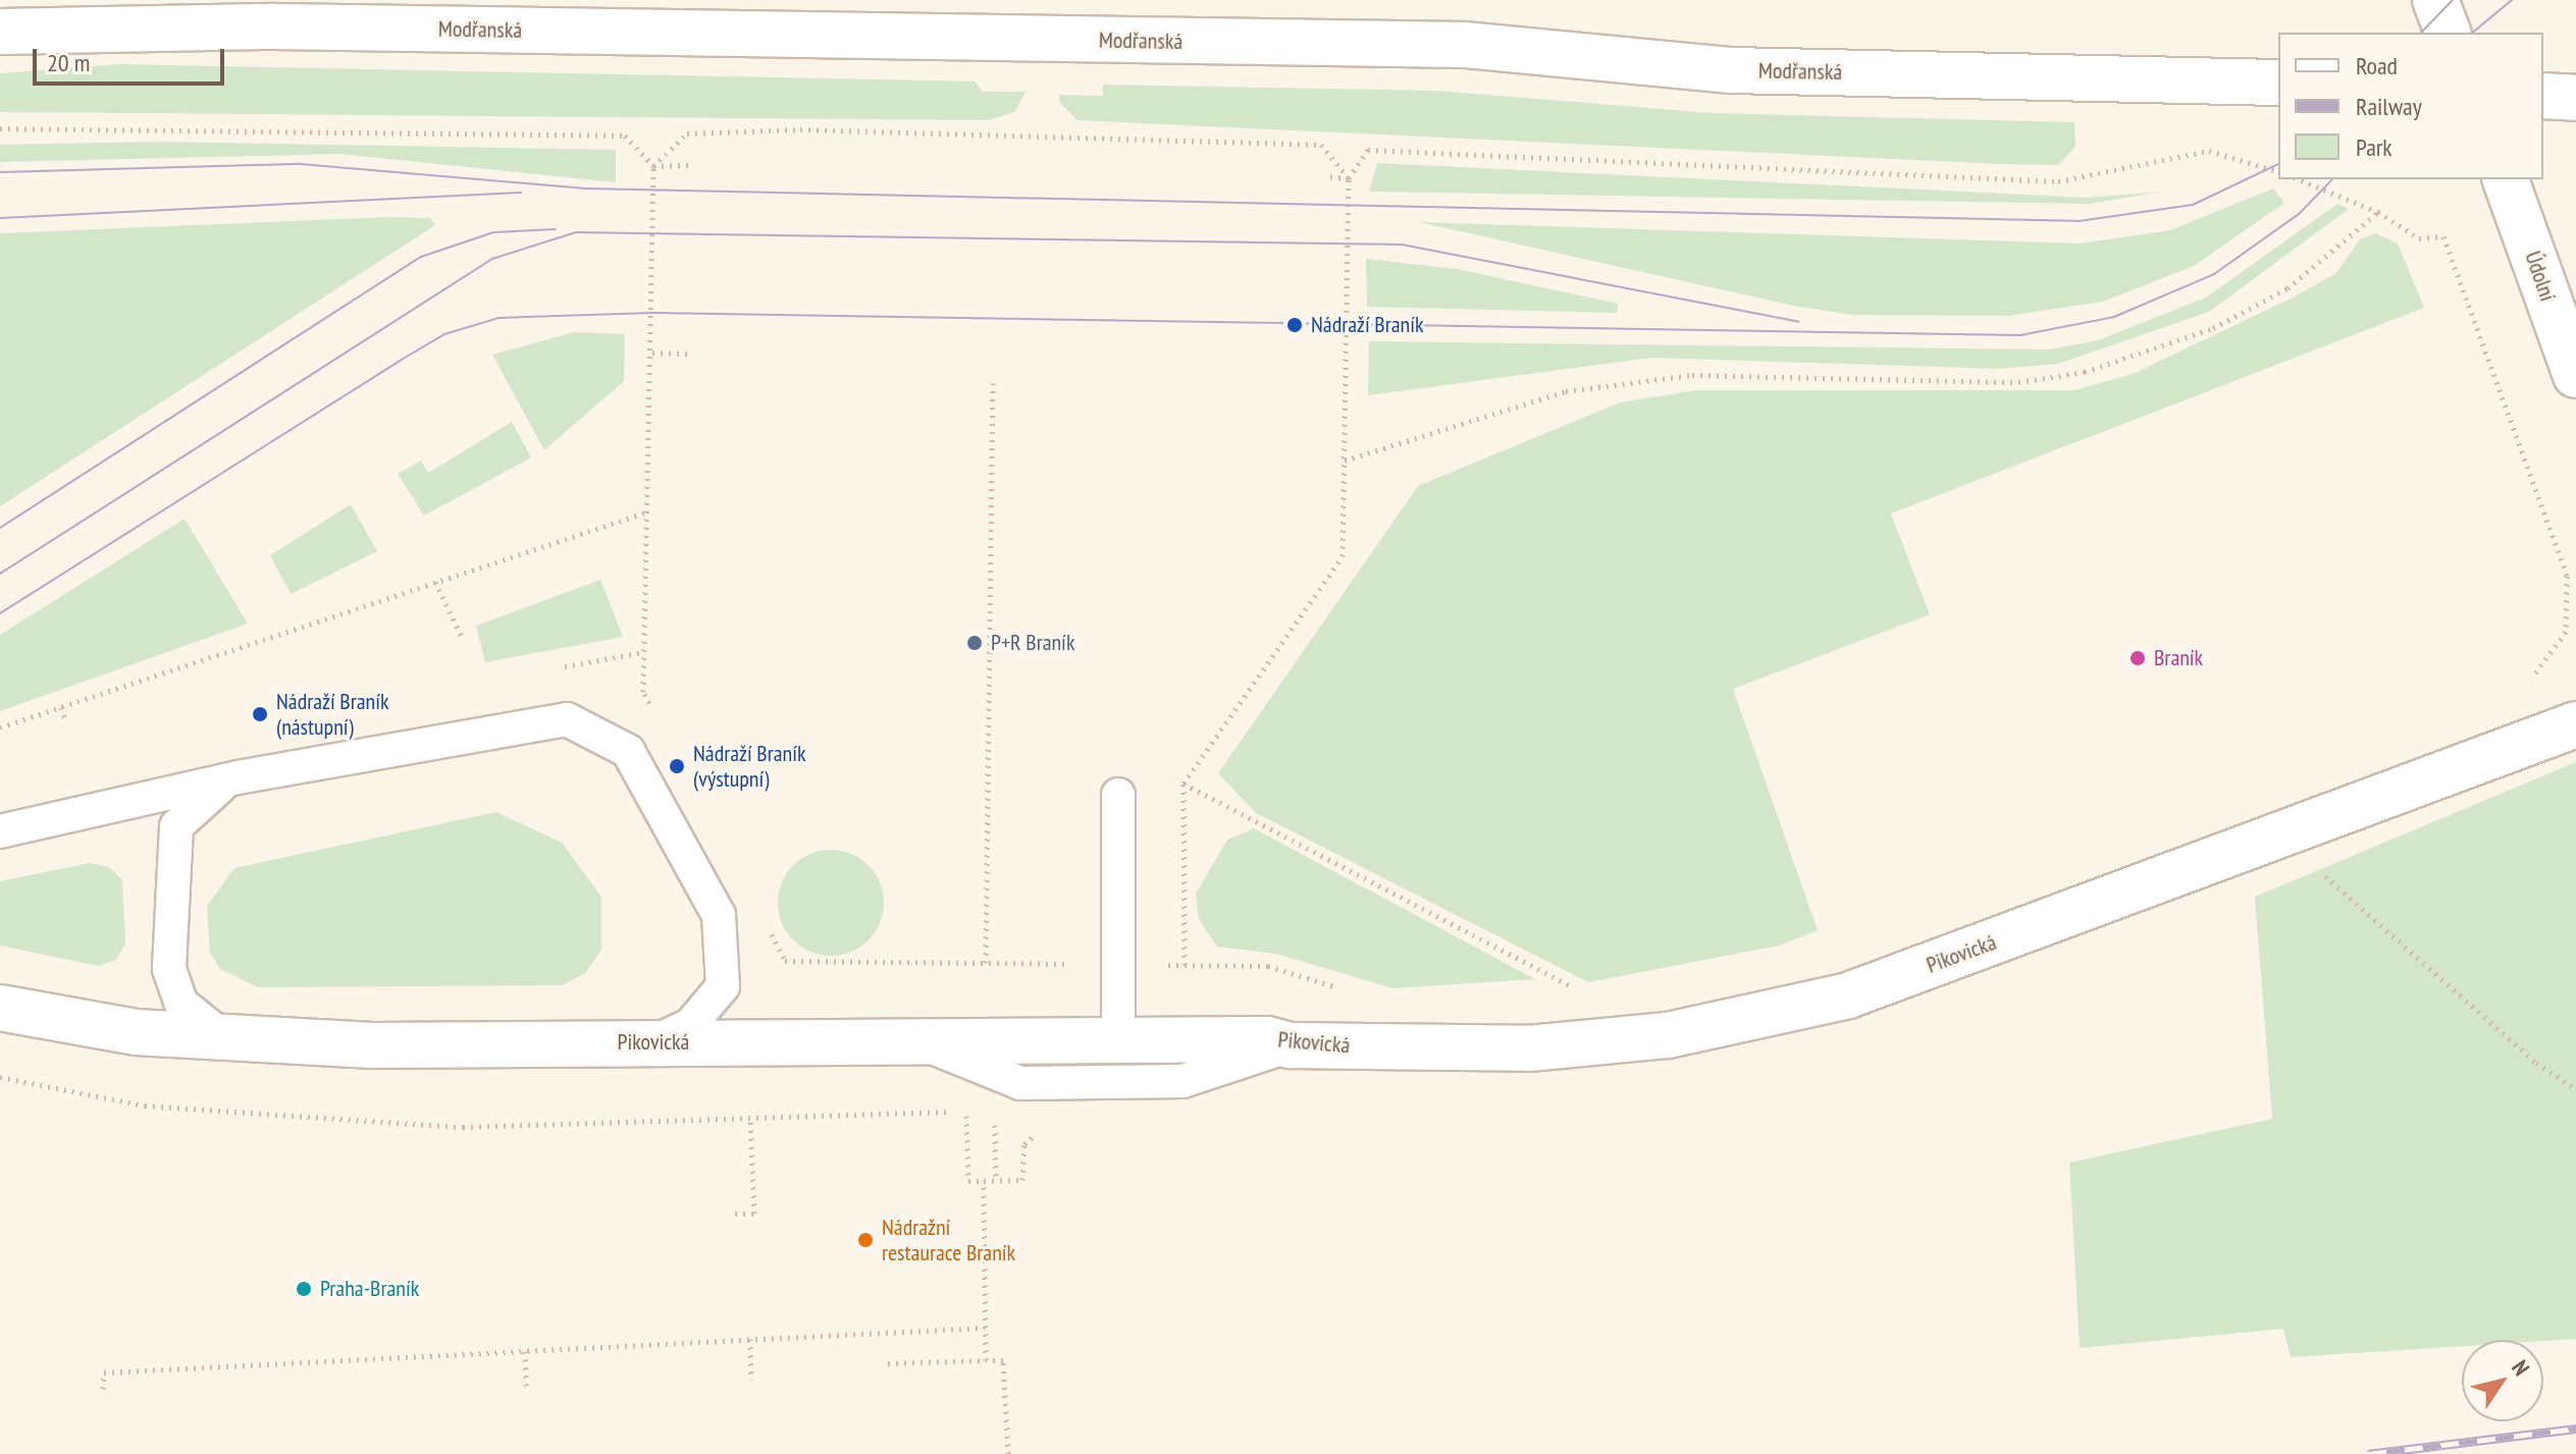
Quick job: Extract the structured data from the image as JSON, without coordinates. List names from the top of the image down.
{
  "streets": {
    "street": ["Modřanská", "Údolní", "Pikovická"]
  },
  "places": [
    "Nádraží Braník",
    "P+R Braník",
    "Braník",
    "Nádraží Braník (nástupní)",
    "Nádraží Braník (výstupní)",
    "Nádražní restaurace Braník",
    "Praha-Braník"
  ],
  "legend": ["Road", "Railway", "Park"],
  "scale_bar": "20 m",
  "north": "top right"
}
